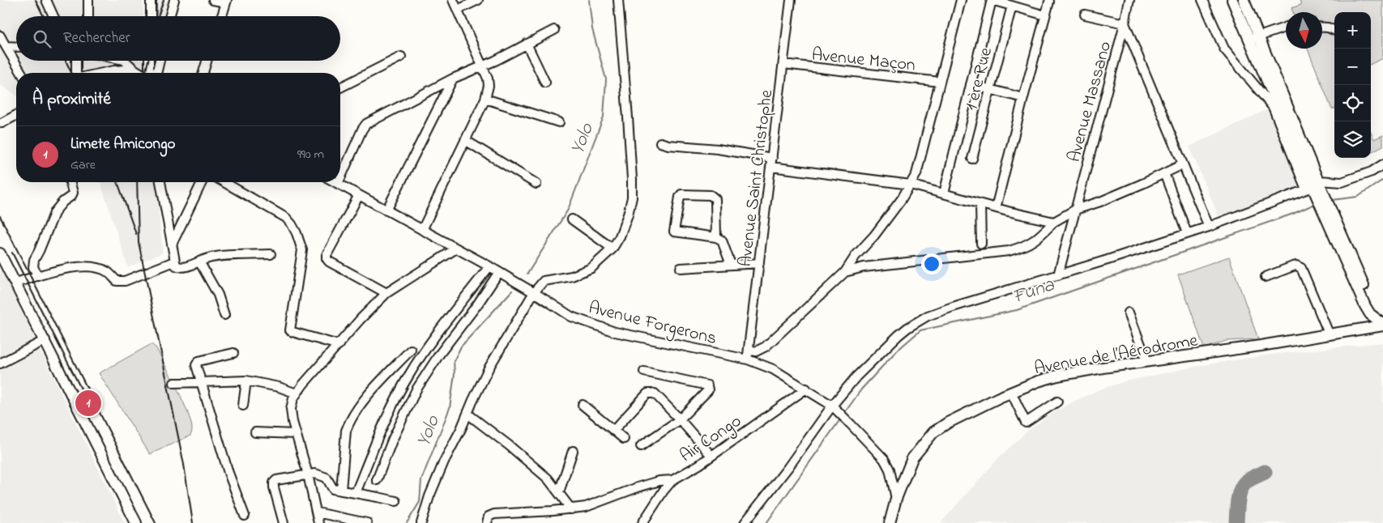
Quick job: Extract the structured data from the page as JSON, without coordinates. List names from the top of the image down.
{
  "streets": {
    "main road": ["Avenue de l’Aérodrome"],
    "street": [
      "Avenue Maçon",
      "1 ère Rue",
      "Avenue Massano",
      "Avenue Saint Christophe",
      "Avenue Forgerons",
      "Air Congo"
    ]
  },
  "crossings": [
    ["Avenue Maçon", "Avenue Saint Christophe"],
    ["Avenue Saint Christophe", "Avenue Forgerons"],
    ["Avenue Forgerons", "Avenue de l’Aérodrome"],
    ["Avenue Forgerons", "Air Congo"]
  ],
  "water": ["Yolo", "Funa"],
  "north": "bottom",
  "page": {
    "map_buttons": ["+", "−"],
    "search": "Rechercher",
    "heading": "À proximité",
    "list": [
      {
        "mark": "1",
        "name": "Limete Amicongo",
        "note": "Gare",
        "value": "990 m"
      }
    ],
    "pins": "1"
  }
}
